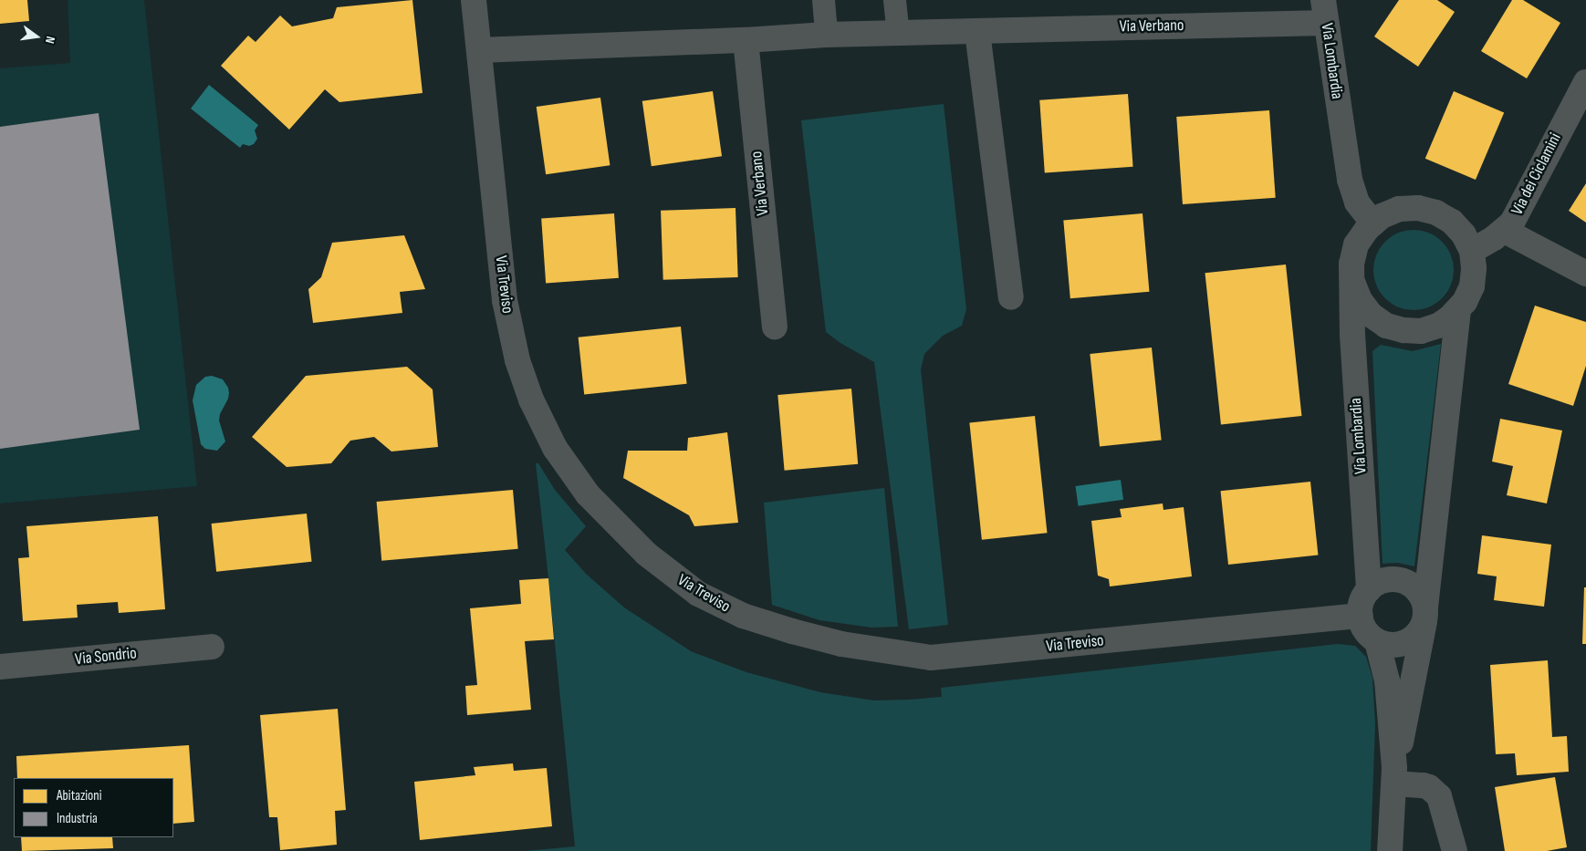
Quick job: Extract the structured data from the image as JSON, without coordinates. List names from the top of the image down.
{
  "streets": {
    "street": [
      "Via Verbano",
      "Via Lombardia",
      "Via dei Ciclamini",
      "Via Treviso",
      "Via Sondrio"
    ]
  },
  "crossings": [
    ["Via Verbano", "Via Lombardia"],
    ["Via Verbano", "Via Treviso"],
    ["Via Lombardia", "Via dei Ciclamini"],
    ["Via Lombardia", "Via Treviso"]
  ],
  "legend": ["Abitazioni", "Industria"],
  "north": "right"
}
